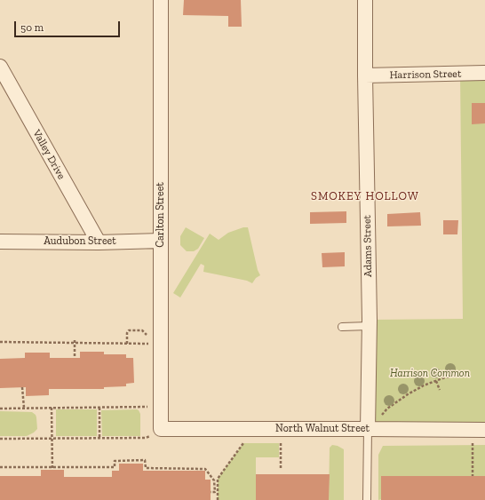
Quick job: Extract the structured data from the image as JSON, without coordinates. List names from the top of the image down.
{
  "streets": {
    "street": [
      "Harrison Street",
      "Valley Drive",
      "Carlton Street",
      "Audubon Street",
      "Adams Street",
      "North Walnut Street"
    ]
  },
  "crossings": [
    ["Harrison Street", "Adams Street"],
    ["Valley Drive", "Audubon Street"],
    ["Carlton Street", "Audubon Street"],
    ["Carlton Street", "North Walnut Street"],
    ["Adams Street", "North Walnut Street"]
  ],
  "districts": ["SMOKEY HOLLOW"],
  "parks": ["Harrison Common"],
  "scale_bar": "50 m"
}
